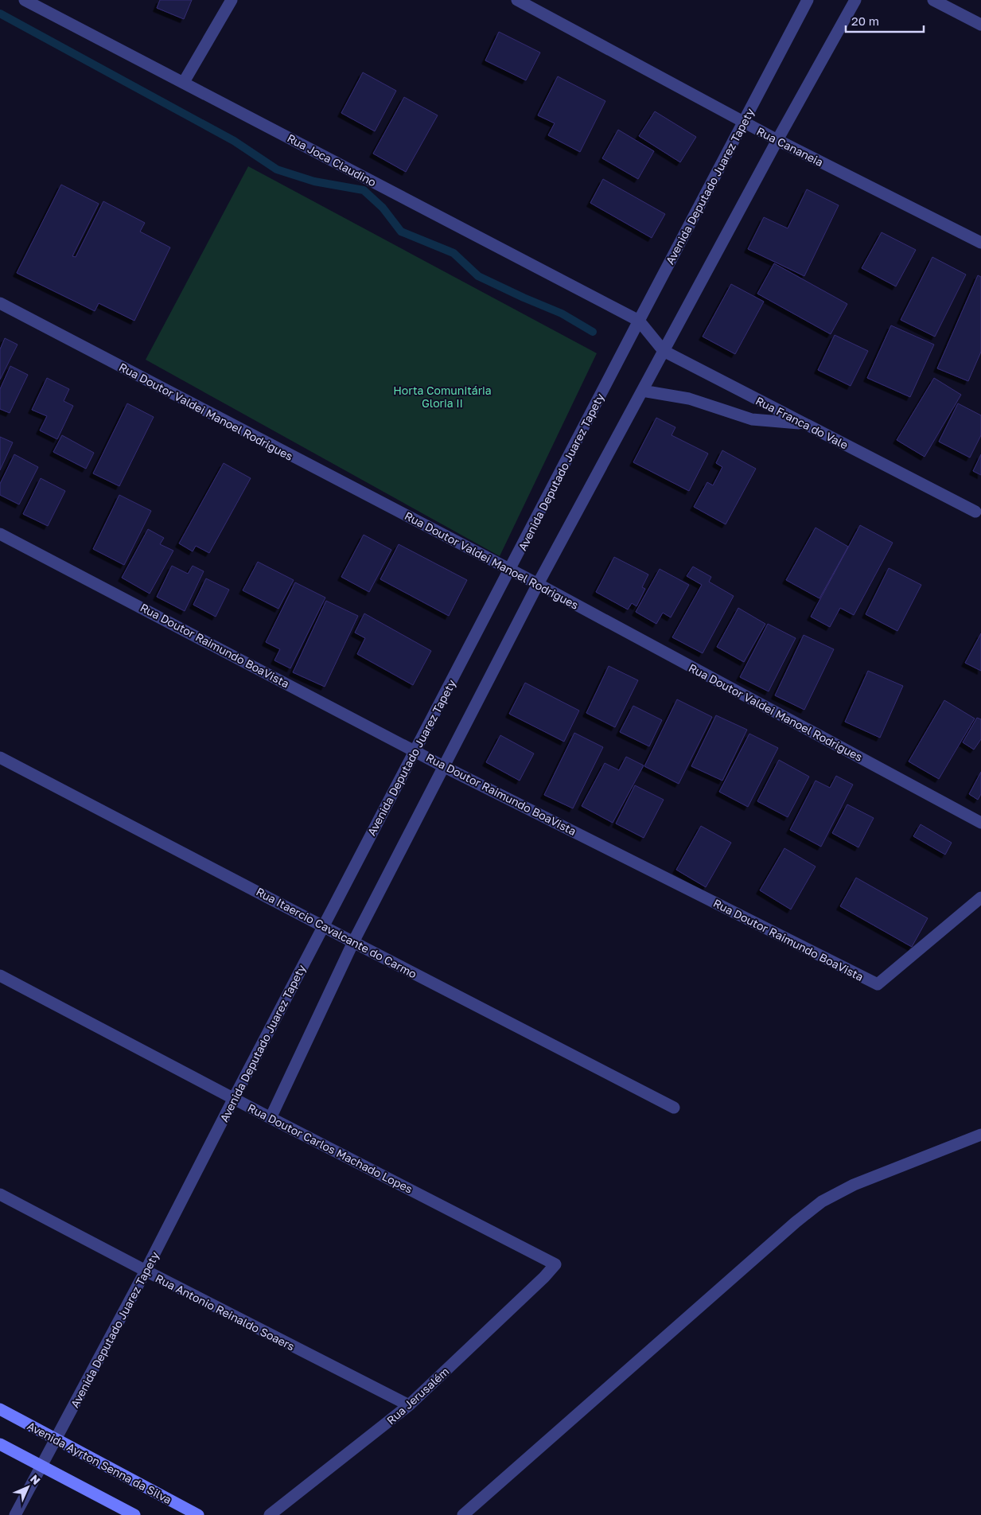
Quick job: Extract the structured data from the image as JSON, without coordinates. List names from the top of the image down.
{
  "streets": {
    "street": [
      "Rua Cananeia",
      "Rua Joca Claudino",
      "Avenida Deputado Juarez Tapety",
      "Rua Doutor Valdei Manoel Rodrigues",
      "Rua Franca do Vale",
      "Rua Doutor Raimundo BoaVista",
      "Rua Itaercio Cavalcante do Carmo",
      "Rua Doutor Carlos Machado Lopes",
      "Rua Antonio Reinaldo Soaers",
      "Rua Jerusalém",
      "Avenida Ayrton Senna da Silva"
    ]
  },
  "crossings": [
    ["Rua Cananeia", "Avenida Deputado Juarez Tapety"],
    ["Rua Joca Claudino", "Avenida Deputado Juarez Tapety"],
    ["Rua Joca Claudino", "Rua Franca do Vale"],
    ["Avenida Deputado Juarez Tapety", "Rua Doutor Valdei Manoel Rodrigues"],
    ["Avenida Deputado Juarez Tapety", "Rua Franca do Vale"],
    ["Avenida Deputado Juarez Tapety", "Rua Doutor Raimundo BoaVista"],
    ["Avenida Deputado Juarez Tapety", "Rua Itaercio Cavalcante do Carmo"],
    ["Avenida Deputado Juarez Tapety", "Rua Doutor Carlos Machado Lopes"],
    ["Avenida Deputado Juarez Tapety", "Rua Antonio Reinaldo Soaers"],
    ["Avenida Deputado Juarez Tapety", "Avenida Ayrton Senna da Silva"],
    ["Rua Doutor Carlos Machado Lopes", "Rua Jerusalém"],
    ["Rua Antonio Reinaldo Soaers", "Rua Jerusalém"]
  ],
  "parks": ["Horta Comunitária Gloria II"],
  "scale_bar": "20 m",
  "north": "top right"
}
